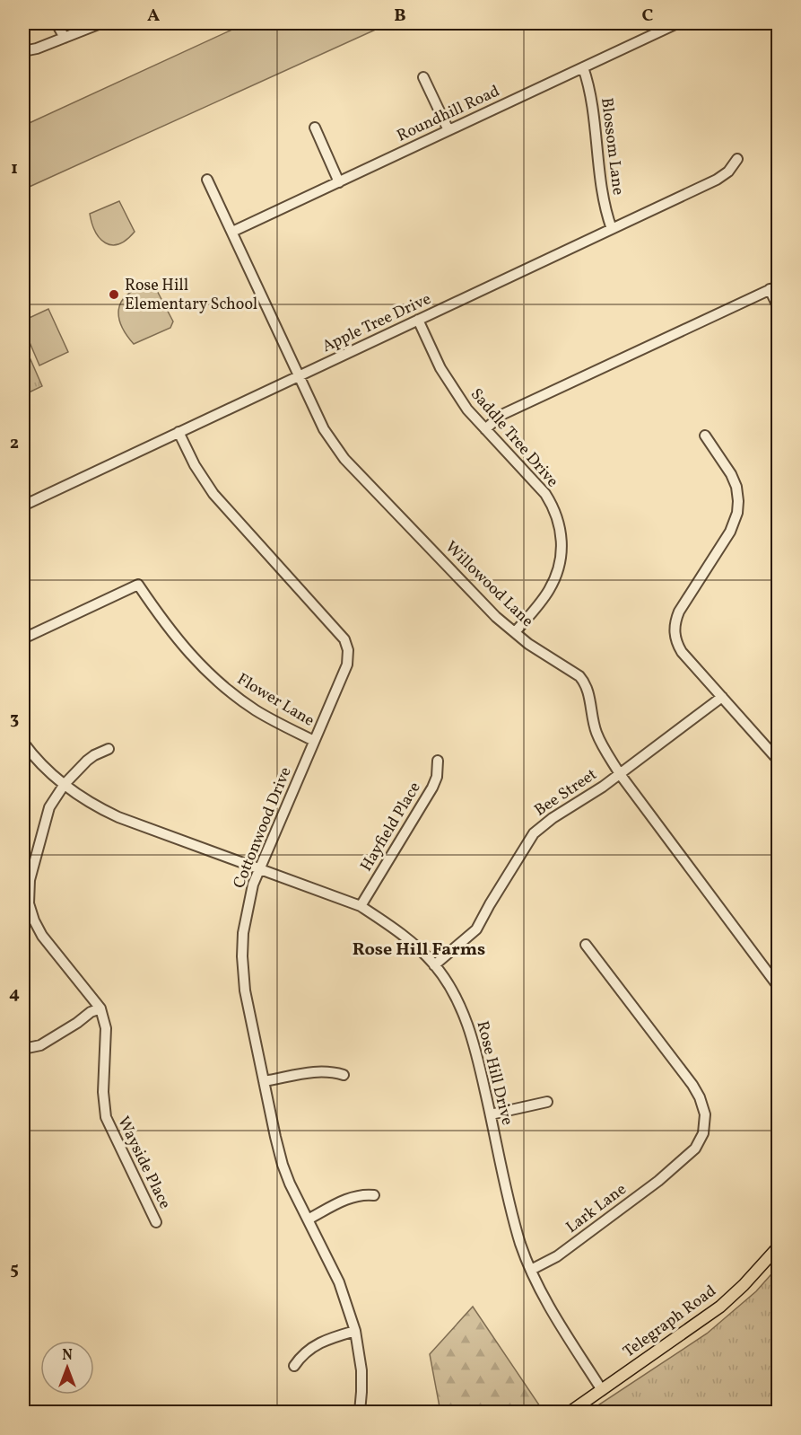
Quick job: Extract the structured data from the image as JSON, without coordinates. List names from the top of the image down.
{
  "streets": {
    "main road": ["Telegraph Road"],
    "street": [
      "Roundhill Road",
      "Blossom Lane",
      "Apple Tree Drive",
      "Saddle Tree Drive",
      "Willowood Lane",
      "Flower Lane",
      "Bee Street",
      "Hayfield Place",
      "Cottonwood Drive",
      "Rose Hill Drive",
      "Wayside Place",
      "Lark Lane"
    ]
  },
  "crossings": [
    ["Roundhill Road", "Blossom Lane"],
    ["Roundhill Road", "Willowood Lane"],
    ["Blossom Lane", "Apple Tree Drive"],
    ["Apple Tree Drive", "Saddle Tree Drive"],
    ["Apple Tree Drive", "Willowood Lane"],
    ["Apple Tree Drive", "Cottonwood Drive"],
    ["Saddle Tree Drive", "Willowood Lane"],
    ["Willowood Lane", "Bee Street"],
    ["Flower Lane", "Cottonwood Drive"],
    ["Bee Street", "Rose Hill Drive"],
    ["Hayfield Place", "Rose Hill Drive"],
    ["Cottonwood Drive", "Rose Hill Drive"],
    ["Rose Hill Drive", "Wayside Place"],
    ["Rose Hill Drive", "Lark Lane"],
    ["Rose Hill Drive", "Telegraph Road"]
  ],
  "districts": ["Rose Hill Farms"],
  "places": ["Rose Hill Elementary School"],
  "north": "top",
  "grid": {
    "columns": ["A", "B", "C"],
    "rows": [
      "1",
      "2",
      "3",
      "4",
      "5"
    ]
  }
}
